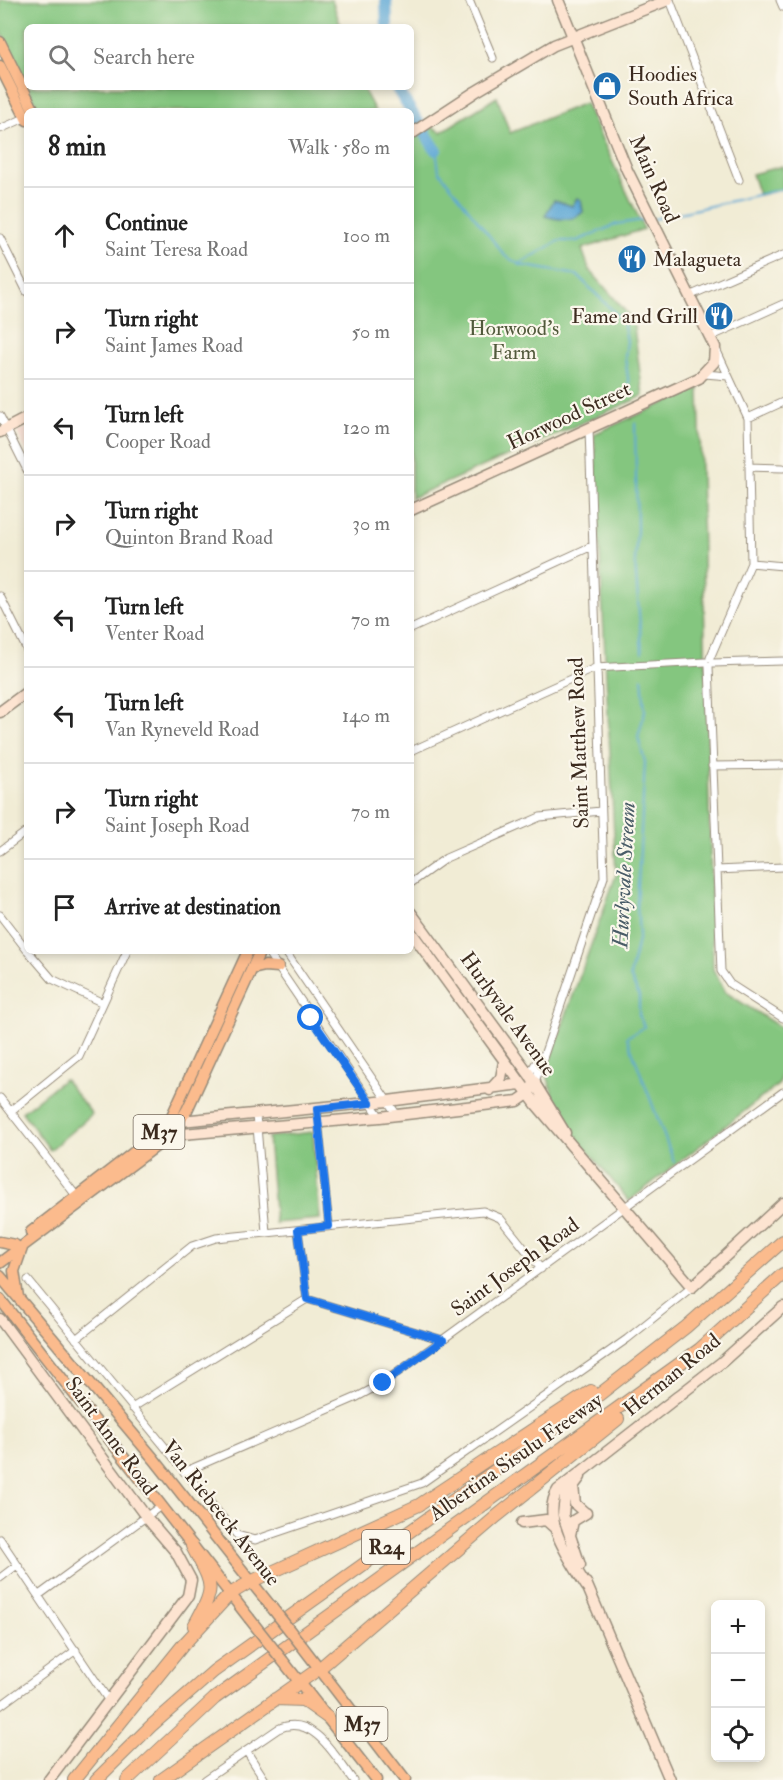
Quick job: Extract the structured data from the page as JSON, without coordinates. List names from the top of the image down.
{
  "streets": {
    "highway": ["Albertina Sisulu Freeway", "R24"],
    "main road": ["M37", "Van Riebeeck Avenue"],
    "street": [
      "Main Road",
      "Horwood Street",
      "Saint Matthew Road",
      "Hurlyvale Avenue",
      "Saint Joseph Road",
      "Herman Road",
      "Saint Anne Road"
    ]
  },
  "crossings": [
    ["Horwood Street", "Saint Matthew Road"],
    ["Saint Matthew Road", "Hurlyvale Avenue"],
    ["Hurlyvale Avenue", "Saint Joseph Road"]
  ],
  "water": ["Hurlyvale Stream"],
  "parks": ["Horwood's Farm"],
  "places": {
    "shop": ["Hoodies South Africa"],
    "restaurant": ["Malagueta", "Fame and Grill"]
  },
  "page": {
    "search": "Search here",
    "heading": ["8 min", "Walk · 580 m"],
    "list": [
      ["Continue", "Saint Teresa Road", "100 m"],
      ["Turn right", "Saint James Road", "50 m"],
      ["Turn left", "Cooper Road", "120 m"],
      ["Turn right", "Quinton Brand Road", "30 m"],
      ["Turn left", "Venter Road", "70 m"],
      ["Turn left", "Van Ryneveld Road", "140 m"],
      ["Turn right", "Saint Joseph Road", "70 m"],
      "Arrive at destination"
    ],
    "map_buttons": ["+", "−"]
  }
}
